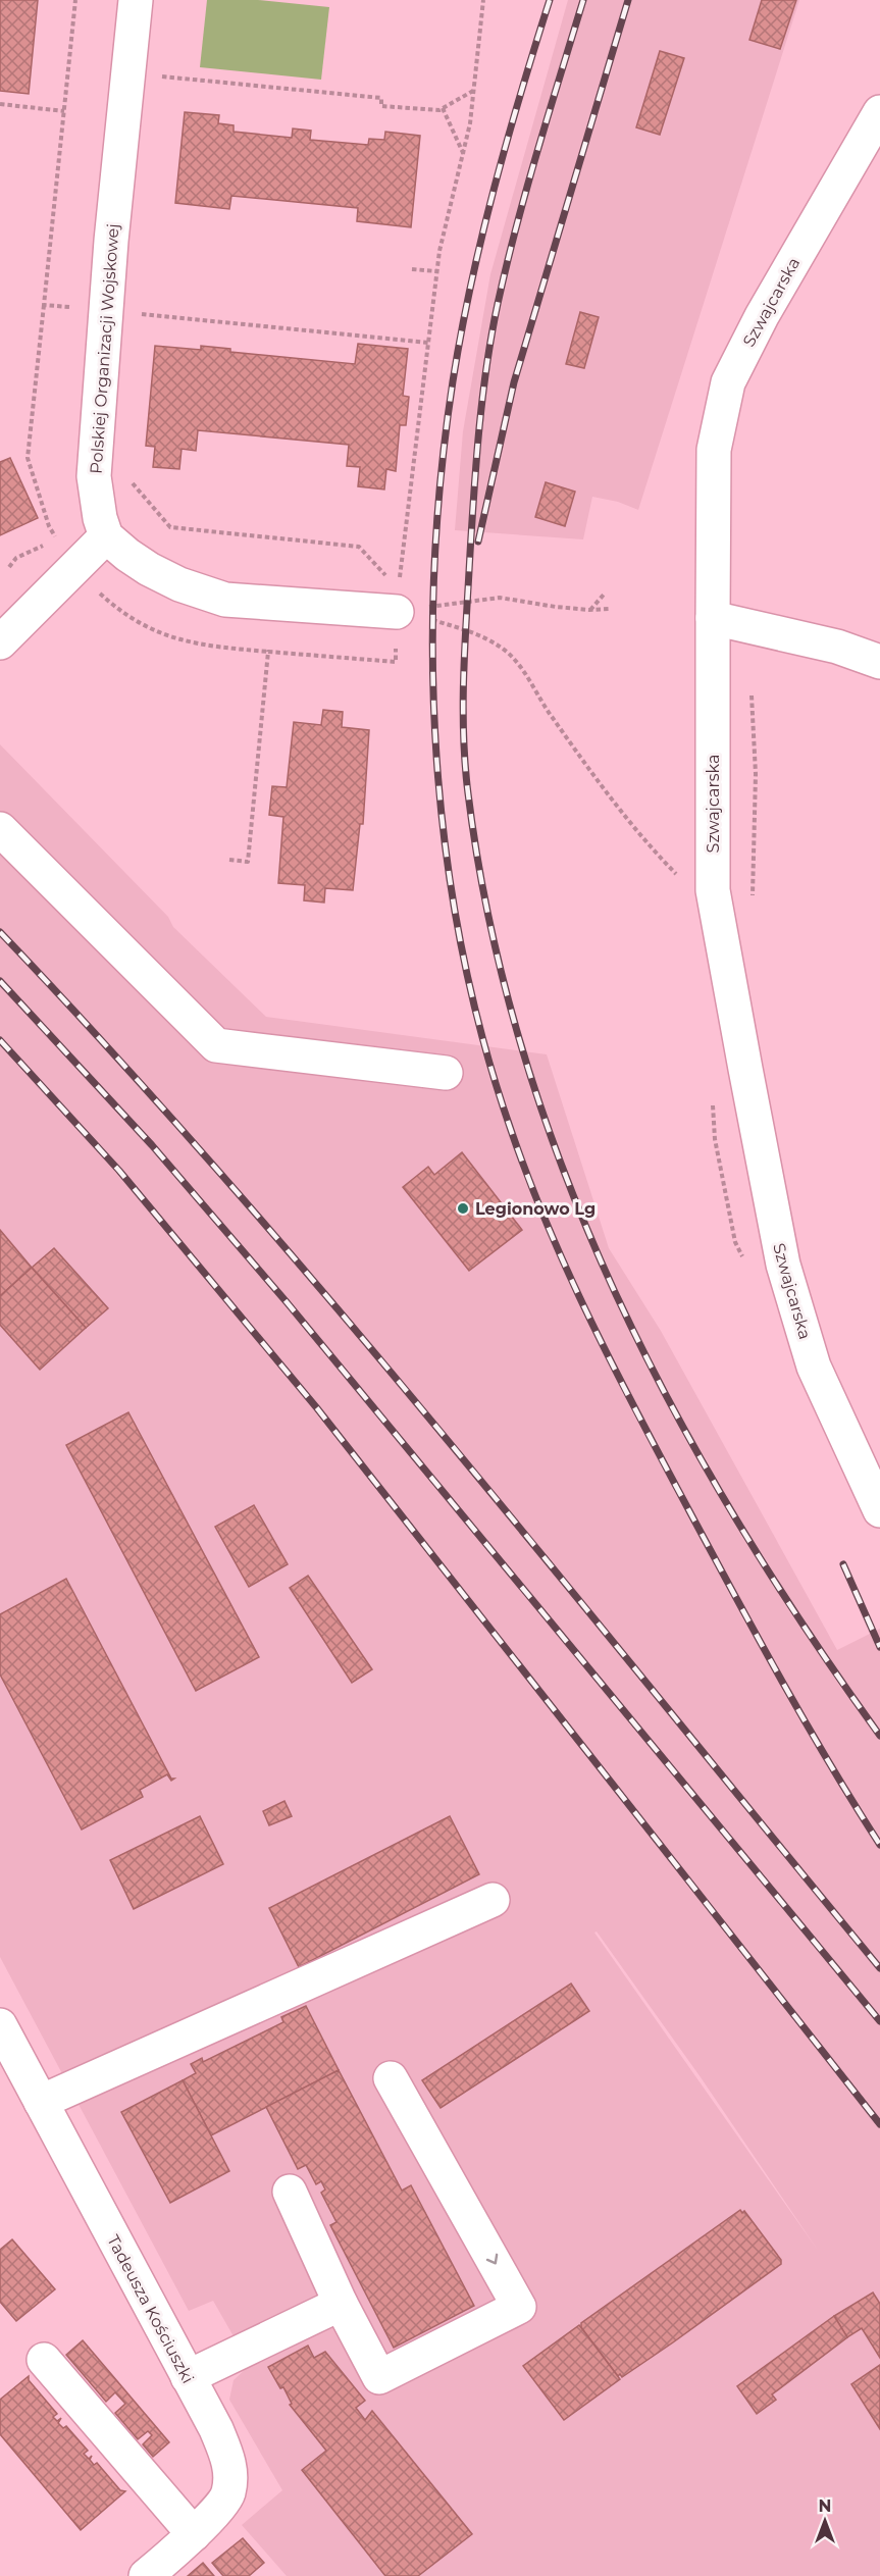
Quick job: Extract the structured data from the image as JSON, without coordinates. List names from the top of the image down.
{
  "streets": {
    "street": ["Szwajcarska", "Polskiej Organizacji Wojskowej", "Tadeusza Kościuszki"]
  },
  "places": ["Legionowo Lg"],
  "north": "top"
}
